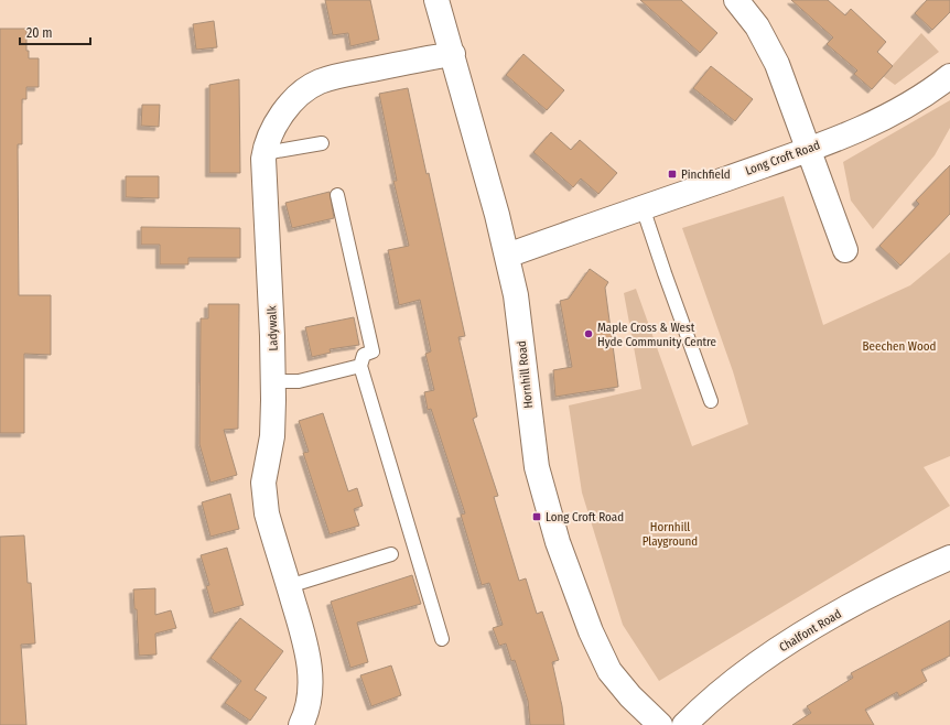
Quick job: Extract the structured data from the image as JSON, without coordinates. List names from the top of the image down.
{
  "streets": {
    "street": [
      "Long Croft Road",
      "Ladywalk",
      "Hornhill Road",
      "Chalfont Road"
    ]
  },
  "crossings": [
    ["Long Croft Road", "Hornhill Road"],
    ["Ladywalk", "Hornhill Road"]
  ],
  "parks": ["Beechen Wood", "Hornhill Playground"],
  "places": {
    "transit": ["Pinchfield", "Long Croft Road"],
    "other": ["Maple Cross & West Hyde Community Centre"]
  },
  "scale_bar": "20 m"
}
